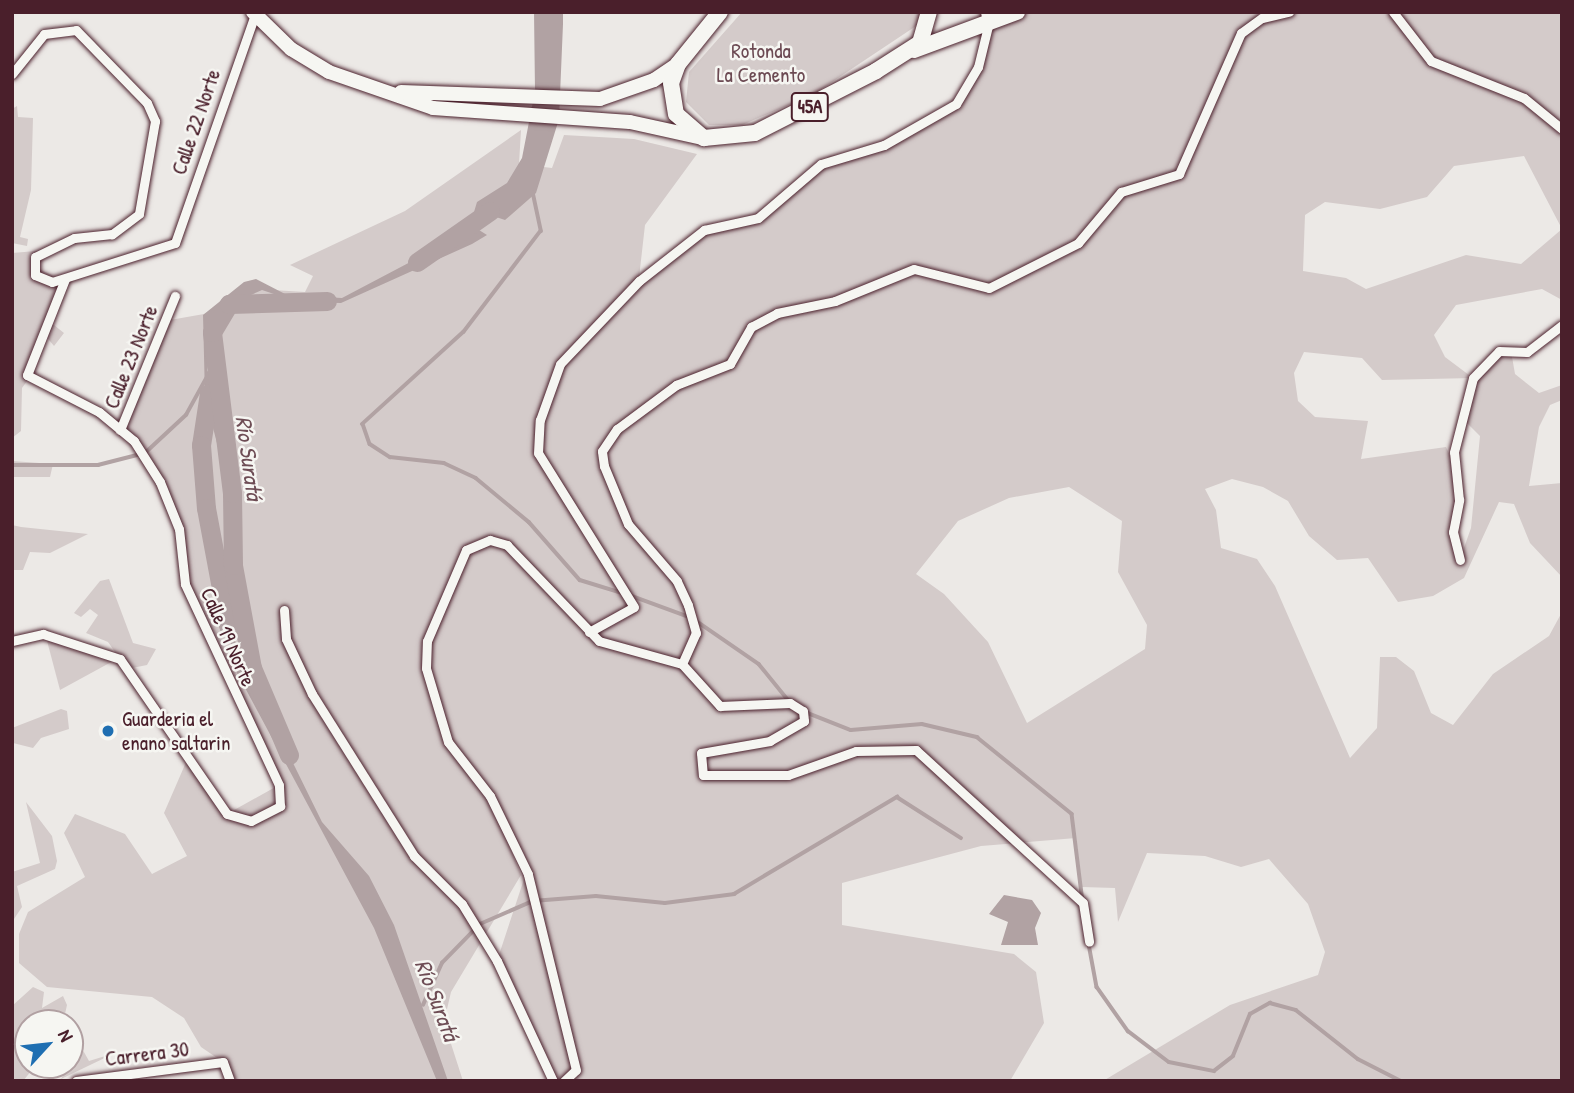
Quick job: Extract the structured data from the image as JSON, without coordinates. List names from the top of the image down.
{
  "streets": {
    "highway": ["45A"],
    "street": [
      "Calle 22 Norte",
      "Calle 23 Norte",
      "Calle 19 Norte",
      "Carrera 30"
    ]
  },
  "crossings": [
    ["45A", "Calle 22 Norte"],
    ["Calle 22 Norte", "Calle 19 Norte"],
    ["Calle 23 Norte", "Calle 19 Norte"]
  ],
  "water": ["Río Suratá"],
  "parks": ["Rotonda La Cemento"],
  "places": ["Guarderia el enano saltarin"],
  "north": "top right"
}
